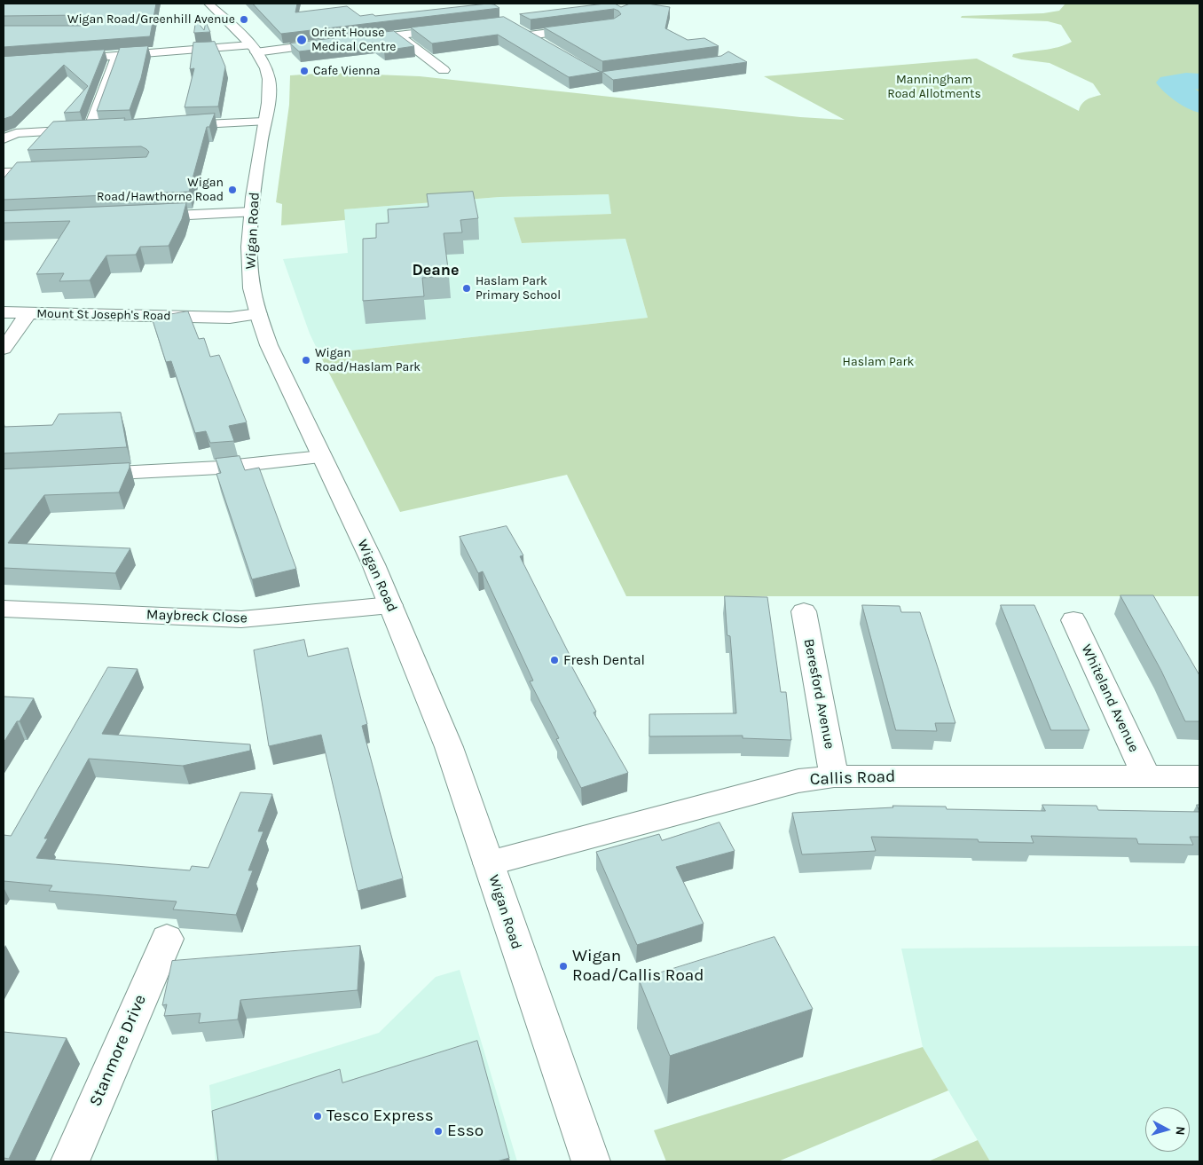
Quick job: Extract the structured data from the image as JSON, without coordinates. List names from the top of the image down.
{
  "streets": {
    "street": [
      "Wigan Road",
      "Mount St Joseph's Road",
      "Maybreck Close",
      "Beresford Avenue",
      "Whiteland Avenue",
      "Callis Road",
      "Stanmore Drive"
    ]
  },
  "crossings": [
    ["Wigan Road", "Mount St Joseph's Road"],
    ["Wigan Road", "Maybreck Close"],
    ["Wigan Road", "Callis Road"],
    ["Beresford Avenue", "Callis Road"],
    ["Whiteland Avenue", "Callis Road"]
  ],
  "districts": ["Deane"],
  "parks": ["Manningham Road Allotments", "Haslam Park"],
  "places": [
    "Wigan Road/Greenhill Avenue",
    "Orient House Medical Centre",
    "Cafe Vienna",
    "Wigan Road/Hawthorne Road",
    "Haslam Park Primary School",
    "Wigan Road/Haslam Park",
    "Fresh Dental",
    "Wigan Road/Callis Road",
    "Tesco Express",
    "Esso"
  ],
  "north": "right"
}
